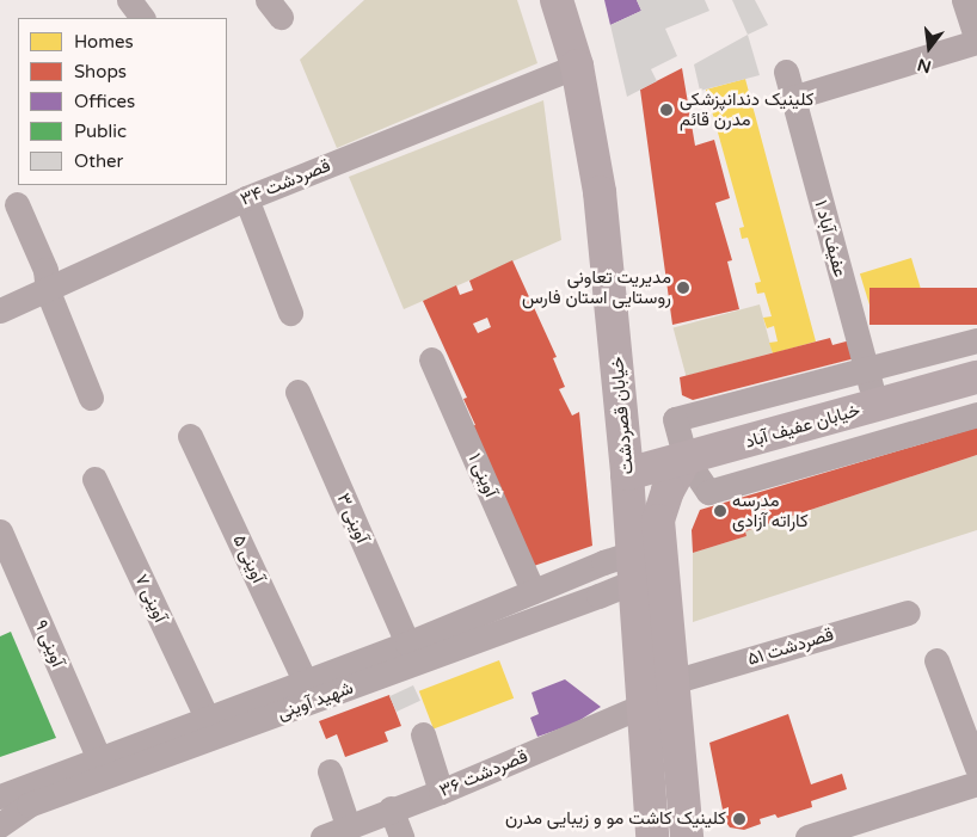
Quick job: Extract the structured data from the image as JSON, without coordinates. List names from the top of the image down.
{
  "streets": {
    "main road": ["خیابان قصردشت", "خیابان عفیف آباد"],
    "street": [
      "قصردشت ۳۴",
      "عفیف آباد ۱",
      "۱ آوینی",
      "۳ آوینی",
      "۵ آوینی",
      "۷ آوینی",
      "۹ آوینی",
      "۵۱ قصردشت",
      "شهید آوینی",
      "۳۶ قصردشت"
    ]
  },
  "crossings": [
    ["قصردشت ۳۴", "خیابان قصردشت"],
    ["عفیف آباد ۱", "خیابان عفیف آباد"],
    ["خیابان قصردشت", "خیابان عفیف آباد"],
    ["خیابان قصردشت", "۵۱ قصردشت"],
    ["خیابان قصردشت", "شهید آوینی"],
    ["خیابان قصردشت", "۳۶ قصردشت"],
    ["۱ آوینی", "شهید آوینی"],
    ["۳ آوینی", "شهید آوینی"],
    ["۵ آوینی", "شهید آوینی"],
    ["۷ آوینی", "شهید آوینی"],
    ["۹ آوینی", "شهید آوینی"]
  ],
  "places": [
    "کلینیک دندانپزشکی مدرن قائم",
    "مدیریت تعاونی روستایی استان فارس",
    "مدرسه کاراته آزادی",
    "کلینیک کاشت مو و زیبایی مدرن"
  ],
  "legend": [
    "Homes",
    "Shops",
    "Offices",
    "Public",
    "Other"
  ],
  "north": "bottom"
}
